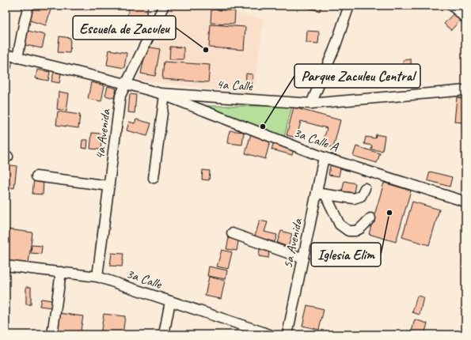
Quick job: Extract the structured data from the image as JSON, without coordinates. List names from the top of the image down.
{
  "streets": {
    "street": [
      "4a Calle",
      "4a Avenida",
      "3a Calle A",
      "5a Avenida",
      "3a Calle"
    ]
  },
  "crossings": [
    ["4a Calle", "4a Avenida"],
    ["4a Calle", "3a Calle A"],
    ["4a Avenida", "3a Calle"],
    ["3a Calle A", "5a Avenida"]
  ],
  "places": ["Escuela de Zaculeu", "Parque Zaculeu Central", "Iglesia Elim"]
}
